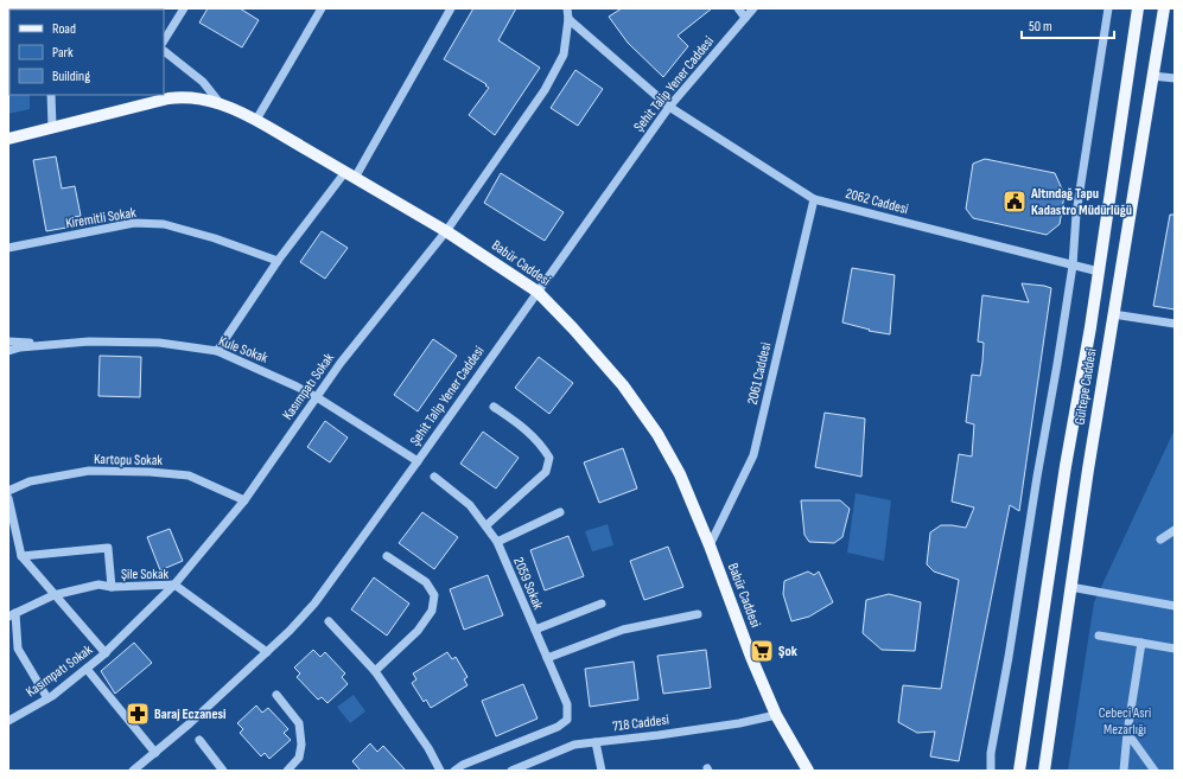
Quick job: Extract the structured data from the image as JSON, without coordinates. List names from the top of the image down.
{
  "streets": {
    "main road": ["Babür Caddesi", "Gültepe Caddesi"],
    "street": [
      "Şehit Talip Yener Caddesi",
      "2062 Caddesi",
      "Kiremitli Sokak",
      "Kule Sokak",
      "2061 Caddesi",
      "Kasımpatı Sokak",
      "Kartopu Sokak",
      "Şile Sokak",
      "2059 Sokak",
      "718 Caddesi"
    ]
  },
  "crossings": [
    ["Şehit Talip Yener Caddesi", "2062 Caddesi"],
    ["Şehit Talip Yener Caddesi", "Babür Caddesi"],
    ["Şehit Talip Yener Caddesi", "Kule Sokak"],
    ["Şehit Talip Yener Caddesi", "Şile Sokak"],
    ["2062 Caddesi", "2061 Caddesi"],
    ["2062 Caddesi", "Kasımpatı Sokak"],
    ["2062 Caddesi", "Gültepe Caddesi"],
    ["Babür Caddesi", "2061 Caddesi"],
    ["Babür Caddesi", "Kasımpatı Sokak"],
    ["Babür Caddesi", "718 Caddesi"],
    ["Kule Sokak", "Kasımpatı Sokak"],
    ["Kasımpatı Sokak", "Kartopu Sokak"],
    ["Kasımpatı Sokak", "Şile Sokak"]
  ],
  "parks": ["Cebeci Asri Mezarlığı"],
  "places": {
    "public building": ["Altındağ Tapu Kadastro Müdürlüğü"],
    "supermarket": ["Şok"],
    "pharmacy": ["Baraj Eczanesi"]
  },
  "legend": ["Road", "Park", "Building"],
  "scale_bar": "50 m"
}
